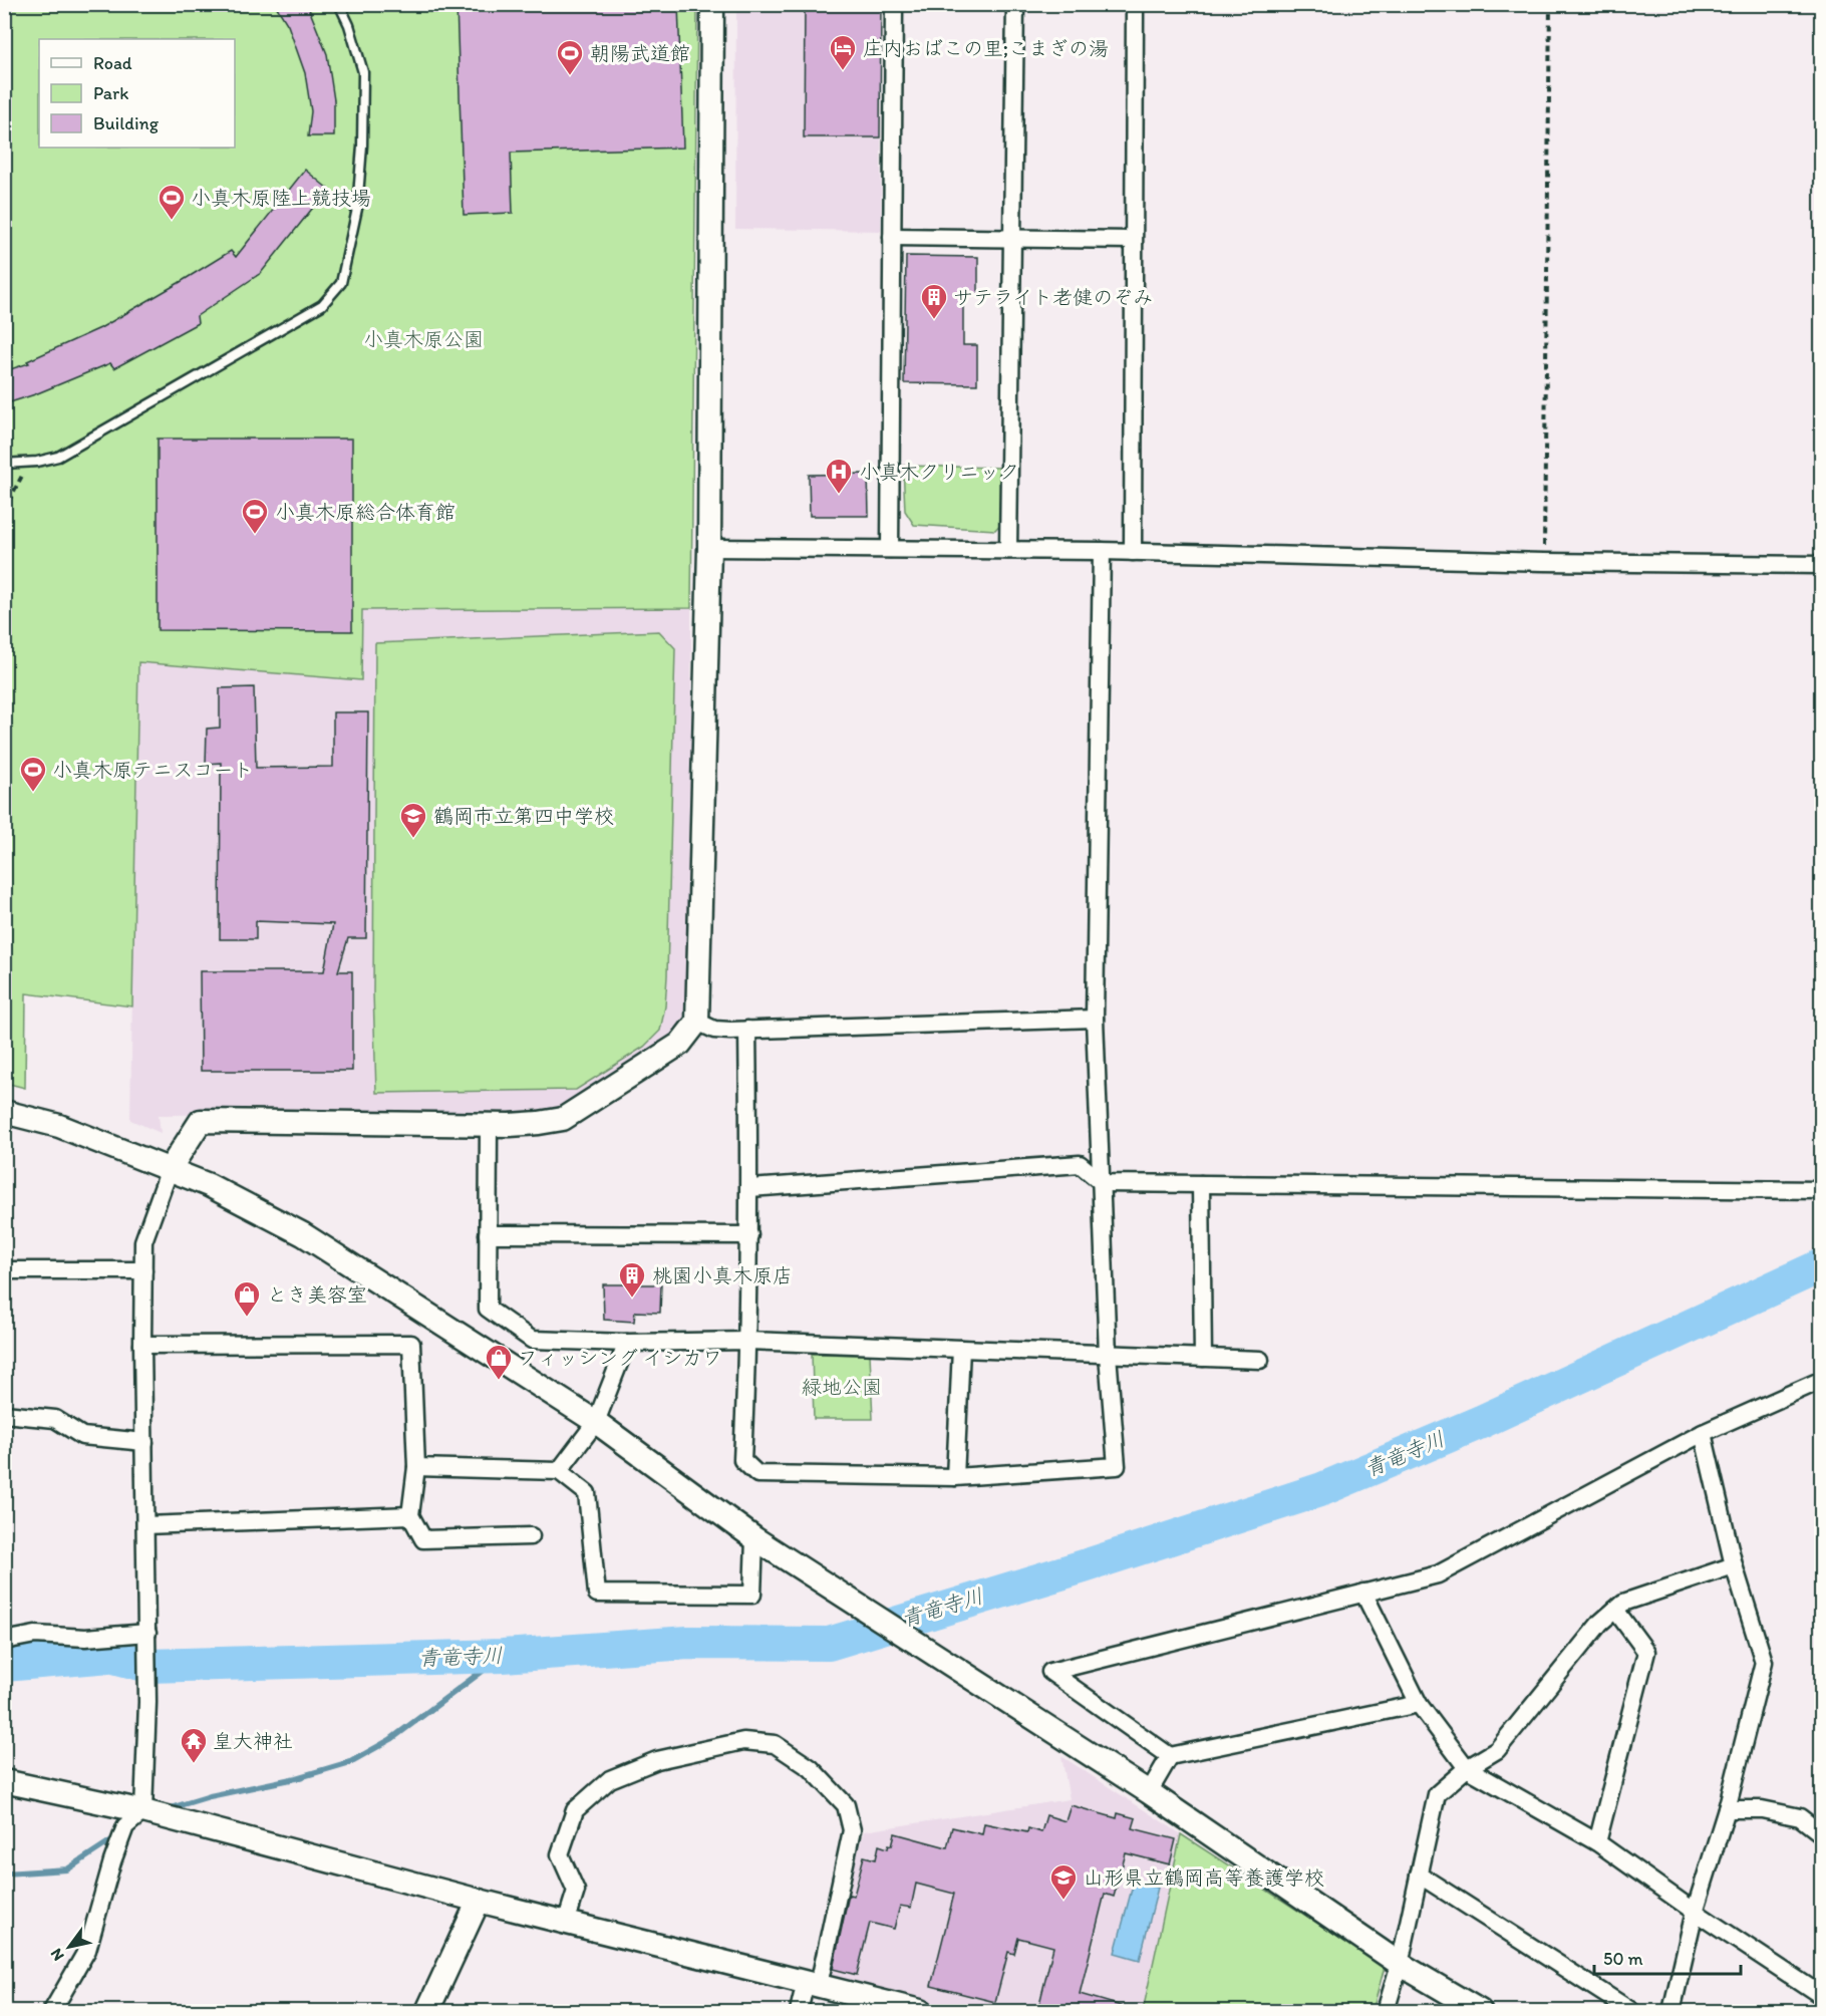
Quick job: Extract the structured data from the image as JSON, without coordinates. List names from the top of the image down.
{
  "water": ["青竜寺川"],
  "parks": ["小真木原公園", "緑地公園"],
  "places": {
    "hotel": ["庄内おばこの里;こまぎの湯"],
    "sports": [
      "朝陽武道館",
      "小真木原陸上競技場",
      "小真木原総合体育館",
      "小真木原テニスコート"
    ],
    "building": ["サテライト老健のぞみ", "桃園小真木原店"],
    "hospital": ["小真木クリニック"],
    "school or university": ["鶴岡市立第四中学校", "山形県立鶴岡高等養護学校"],
    "shop": ["とき美容室", "フィッシング イシカワ"],
    "temple": ["皇大神社"]
  },
  "legend": ["Road", "Park", "Building"],
  "scale_bar": "50 m",
  "north": "bottom left"
}
